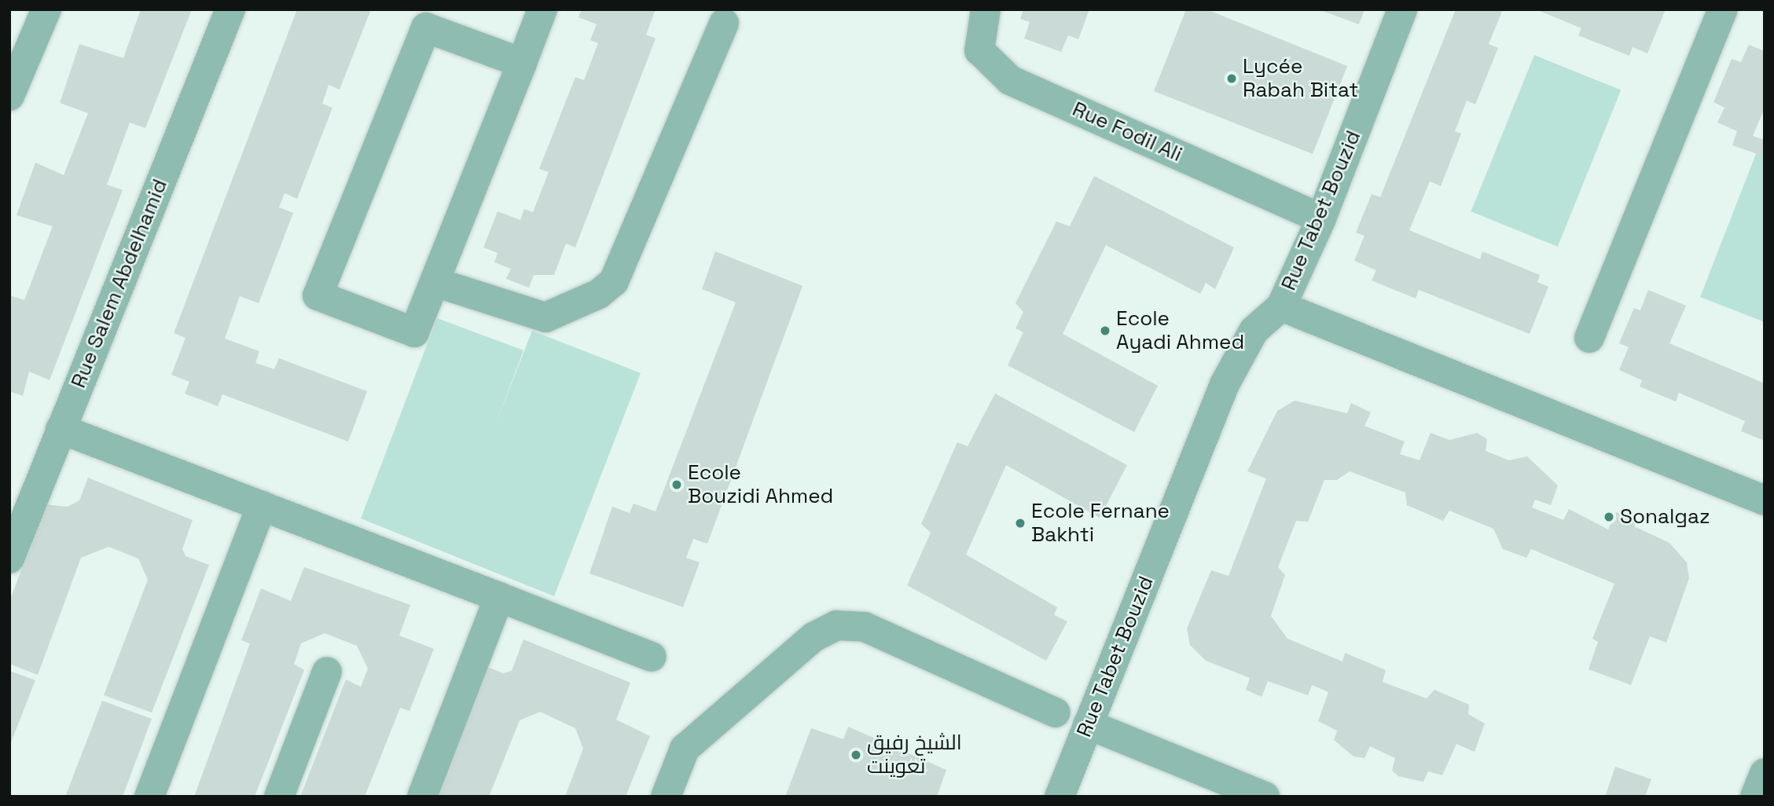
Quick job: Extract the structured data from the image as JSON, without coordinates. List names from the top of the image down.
{
  "streets": {
    "street": ["Rue Fodil Ali", "Rue Tabet Bouzid", "Rue Salem Abdelhamid"]
  },
  "crossings": [
    ["Rue Fodil Ali", "Rue Tabet Bouzid"]
  ],
  "places": [
    "Lycée Rabah Bitat",
    "Ecole Ayadi Ahmed",
    "Ecole Bouzidi Ahmed",
    "Sonalgaz",
    "Ecole Fernane Bakhti",
    "الشيخ رفيق تعوينت"
  ]
}
